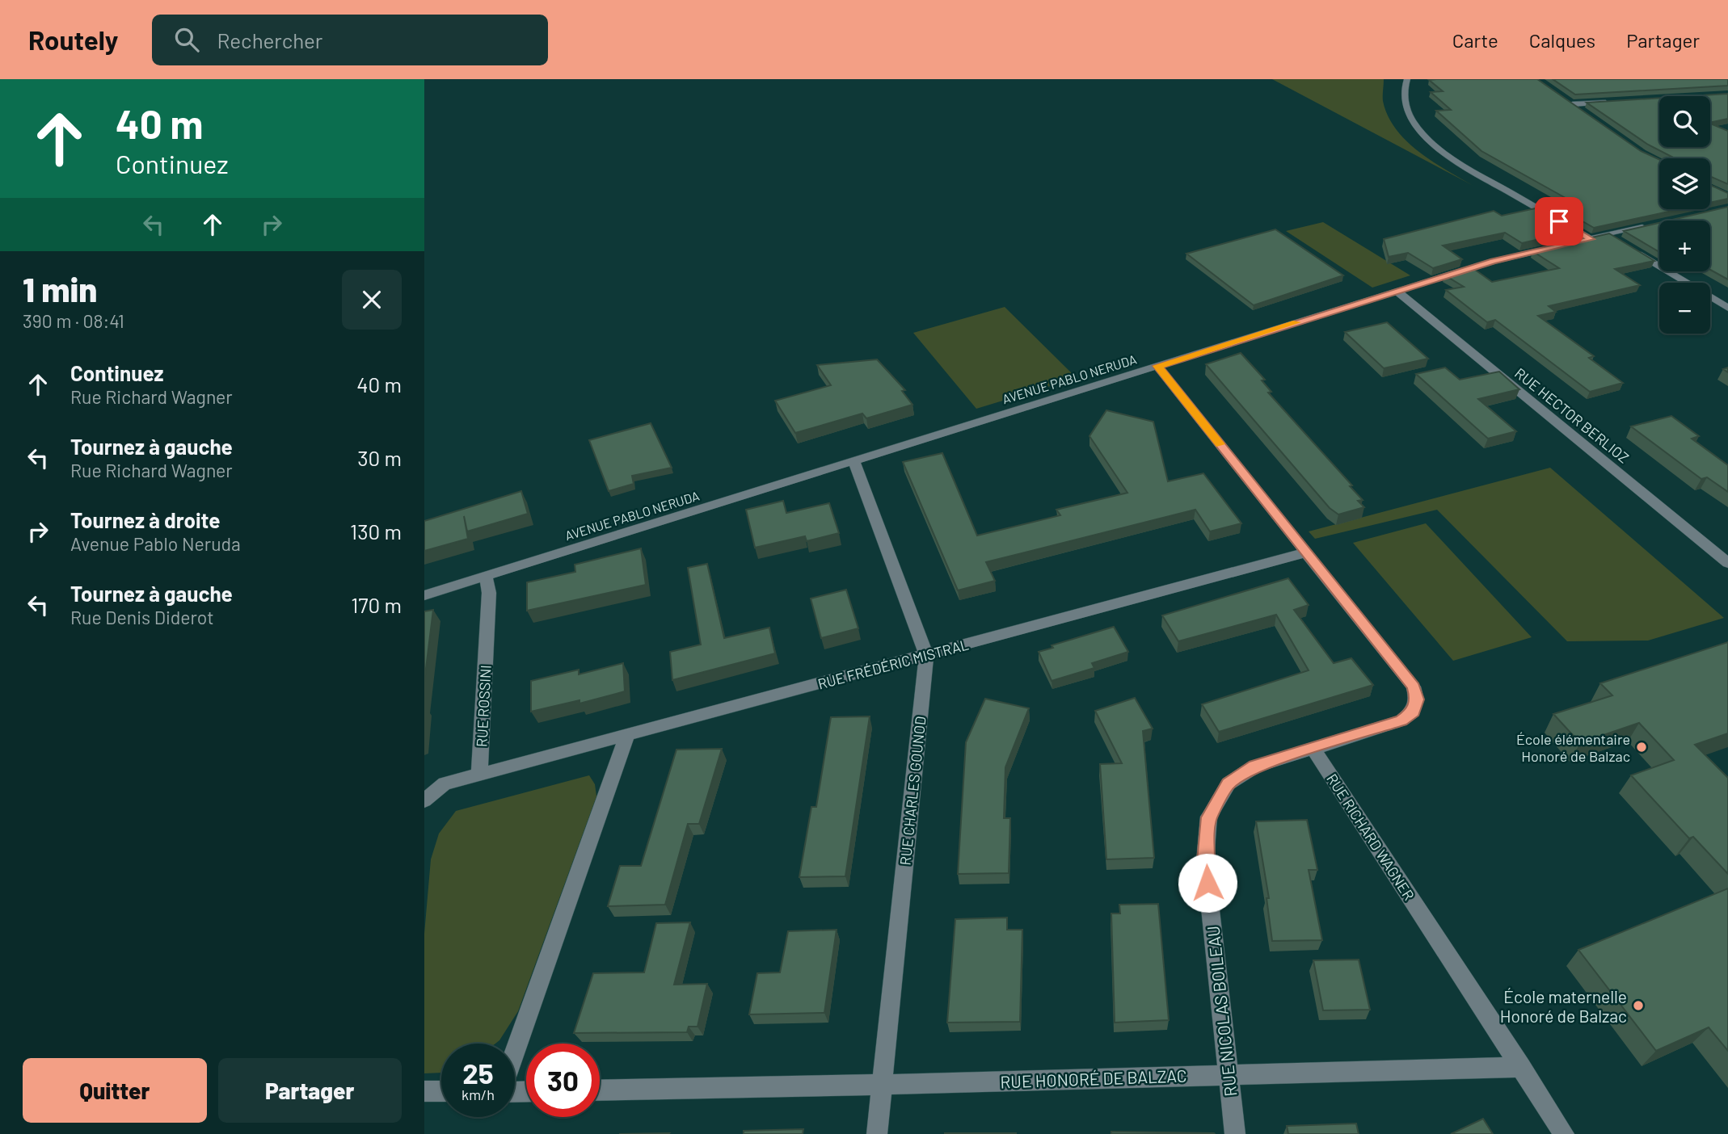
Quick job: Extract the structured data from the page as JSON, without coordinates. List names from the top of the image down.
{
  "streets": {
    "street": [
      "AVENUE PABLO NERUDA",
      "RUE HECTOR BERLIOZ",
      "RUE FRÉDÉRIC MISTRAL",
      "RUE ROSSINI",
      "RUE CHARLES GOUNOD",
      "RUE RICHARD WAGNER",
      "RUE NICOLAS BOILEAU",
      "RUE HONORÉ DE BALZAC"
    ]
  },
  "crossings": [
    ["AVENUE PABLO NERUDA", "RUE HECTOR BERLIOZ"],
    ["AVENUE PABLO NERUDA", "RUE ROSSINI"],
    ["AVENUE PABLO NERUDA", "RUE CHARLES GOUNOD"],
    ["RUE FRÉDÉRIC MISTRAL", "RUE ROSSINI"],
    ["RUE FRÉDÉRIC MISTRAL", "RUE CHARLES GOUNOD"],
    ["RUE CHARLES GOUNOD", "RUE HONORÉ DE BALZAC"],
    ["RUE RICHARD WAGNER", "RUE NICOLAS BOILEAU"],
    ["RUE RICHARD WAGNER", "RUE HONORÉ DE BALZAC"],
    ["RUE NICOLAS BOILEAU", "RUE HONORÉ DE BALZAC"]
  ],
  "places": ["École élémentaire Honoré de Balzac", "École maternelle Honoré de Balzac"],
  "page": {
    "header": "Routely",
    "search": "Rechercher",
    "nav": ["Carte", "Calques", "Partager"],
    "turn": ["40 m", "Continuez"],
    "map_buttons": ["+", "−"],
    "heading": ["1 min", "390 m · 08:41"],
    "list": [
      {
        "name": "Continuez",
        "note": "Rue Richard Wagner",
        "value": "40 m"
      },
      {
        "name": "Tournez à gauche",
        "note": "Rue Richard Wagner",
        "value": "30 m"
      },
      {
        "name": "Tournez à droite",
        "note": "Avenue Pablo Neruda",
        "value": "130 m"
      },
      {
        "name": "Tournez à gauche",
        "note": "Rue Denis Diderot",
        "value": "170 m"
      }
    ],
    "speed": "25 km/h",
    "limit": "30",
    "buttons": ["Quitter", "Partager"]
  }
}
